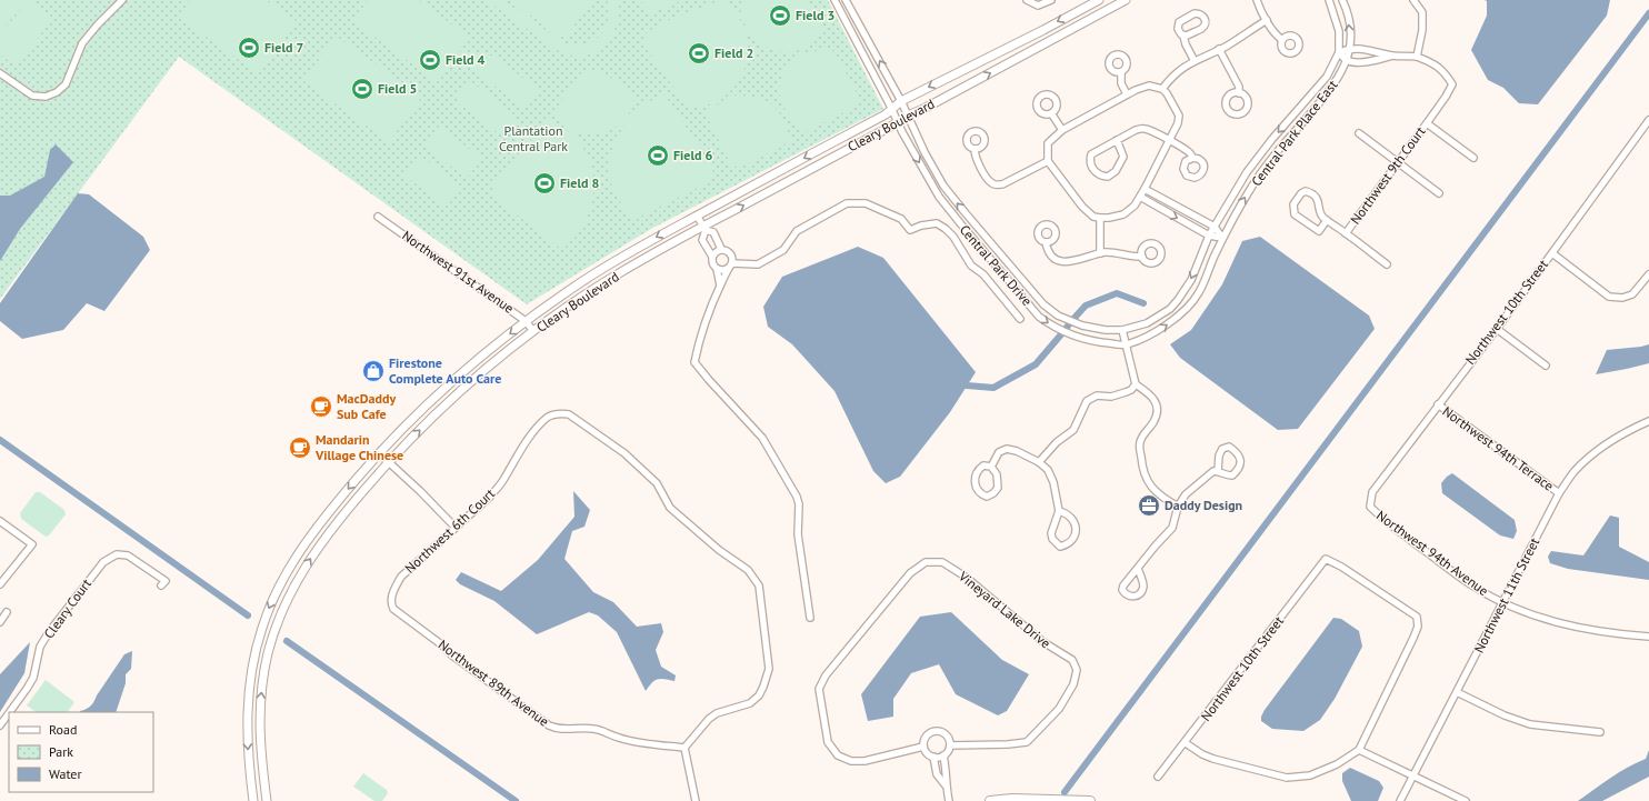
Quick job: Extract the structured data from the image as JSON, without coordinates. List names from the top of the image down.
{
  "streets": {
    "street": [
      "Cleary Boulevard",
      "Central Park Place East",
      "Northwest 9th Court",
      "Central Park Drive",
      "Northwest 91st Avenue",
      "Northwest 10th Street",
      "Northwest 94th Terrace",
      "Northwest 6th Court",
      "Northwest 94th Avenue",
      "Northwest 11th Street",
      "Cleary Court",
      "Vineyard Lake Drive",
      "Northwest 89th Avenue"
    ]
  },
  "crossings": [
    ["Cleary Boulevard", "Central Park Drive"],
    ["Cleary Boulevard", "Northwest 91st Avenue"],
    ["Central Park Place East", "Central Park Drive"],
    ["Northwest 10th Street", "Northwest 94th Terrace"],
    ["Northwest 10th Street", "Northwest 94th Avenue"],
    ["Northwest 94th Terrace", "Northwest 11th Street"],
    ["Northwest 6th Court", "Northwest 89th Avenue"],
    ["Northwest 94th Avenue", "Northwest 11th Street"]
  ],
  "parks": ["Plantation Central Park"],
  "places": {
    "sports": [
      "Field 3",
      "Field 7",
      "Field 2",
      "Field 4",
      "Field 5",
      "Field 6",
      "Field 8"
    ],
    "shop": ["Firestone Complete Auto Care"],
    "cafe": ["MacDaddy Sub Cafe", "Mandarin Village Chinese"],
    "office": ["Daddy Design"]
  },
  "legend": ["Road", "Park", "Water"]
}
